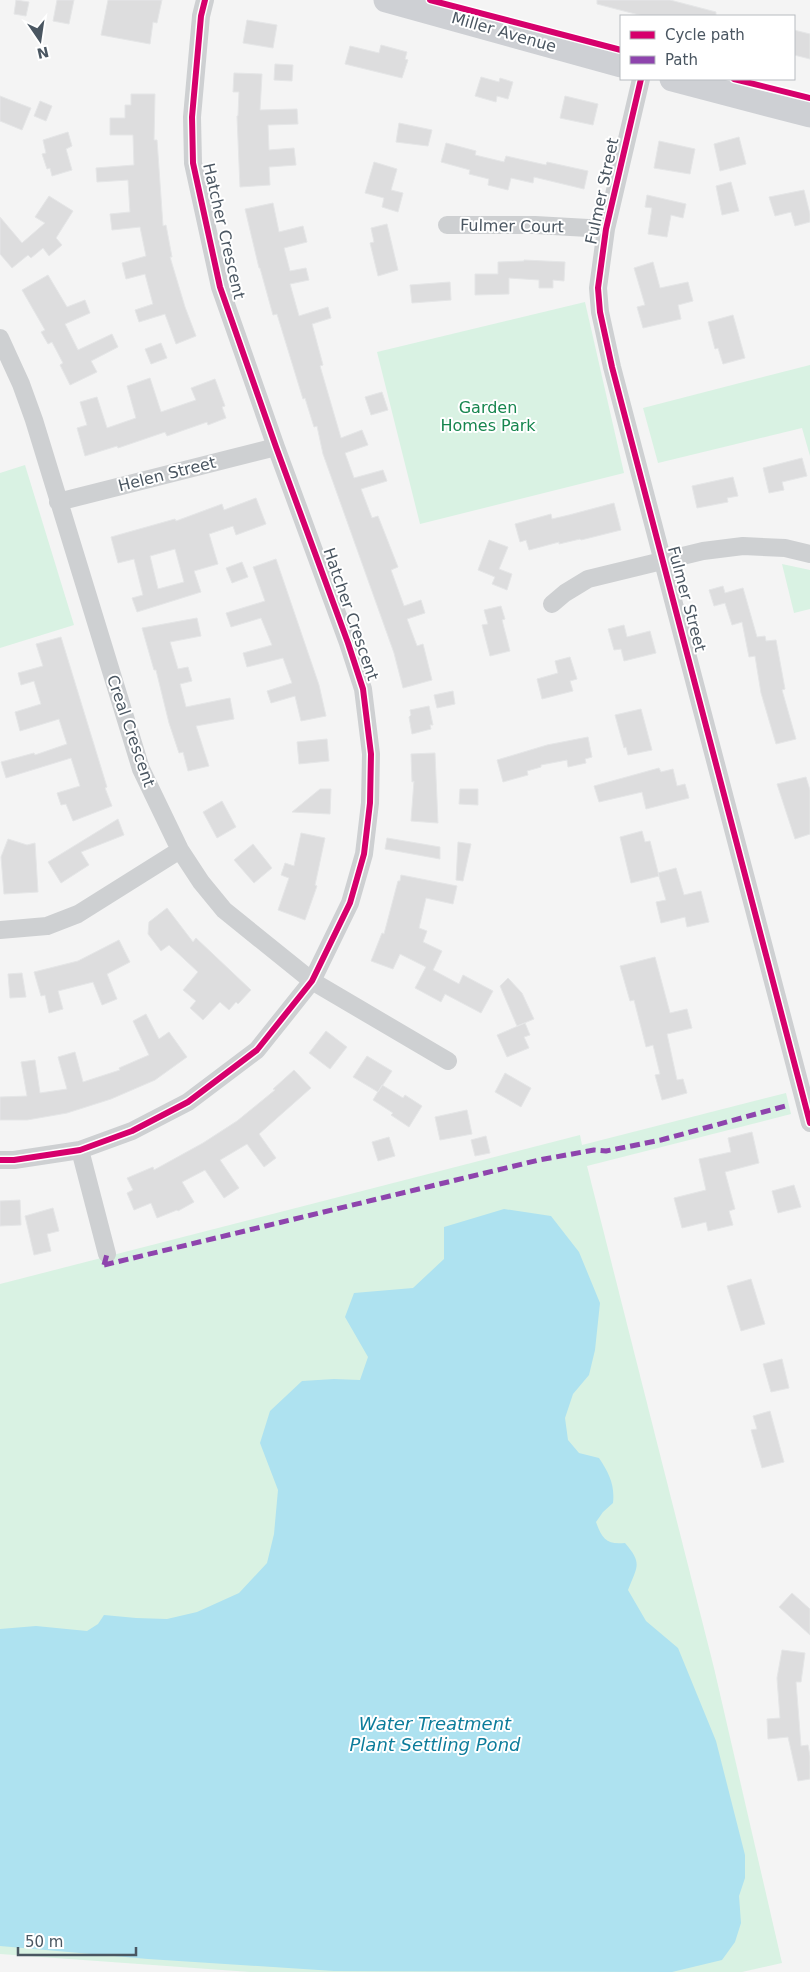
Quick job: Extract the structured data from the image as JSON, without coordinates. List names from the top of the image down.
{
  "streets": {
    "main road": ["Miller Avenue"],
    "street": [
      "Fulmer Street",
      "Fulmer Court",
      "Hatcher Crescent",
      "Helen Street",
      "Creal Crescent"
    ]
  },
  "crossings": [
    ["Fulmer Street", "Fulmer Court"],
    ["Hatcher Crescent", "Helen Street"],
    ["Hatcher Crescent", "Creal Crescent"],
    ["Helen Street", "Creal Crescent"]
  ],
  "water": ["Water Treatment Plant Settling Pond"],
  "parks": ["Garden Homes Park"],
  "legend": ["Cycle path", "Path"],
  "scale_bar": "50 m",
  "north": "bottom"
}
